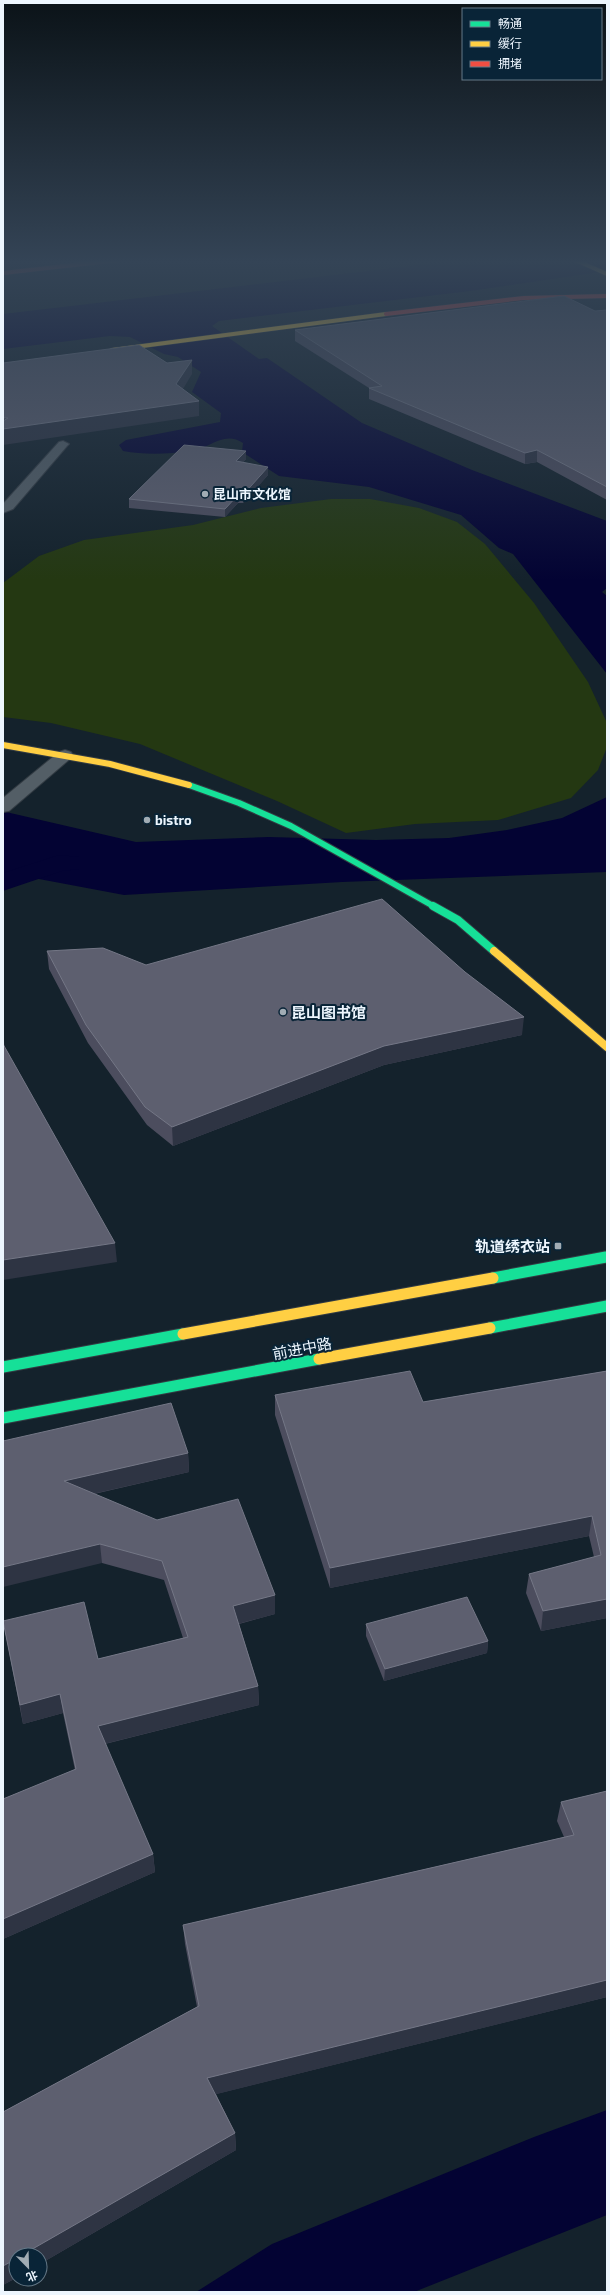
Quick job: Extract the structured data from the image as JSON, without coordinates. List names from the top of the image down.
{
  "streets": {
    "street": ["前进中路"]
  },
  "places": {
    "other": ["昆山市文化馆", "bistro", "昆山图书馆"],
    "transit": ["轨道绣衣站"]
  },
  "legend": ["畅通", "缓行", "拥堵"],
  "north": "bottom right"
}
